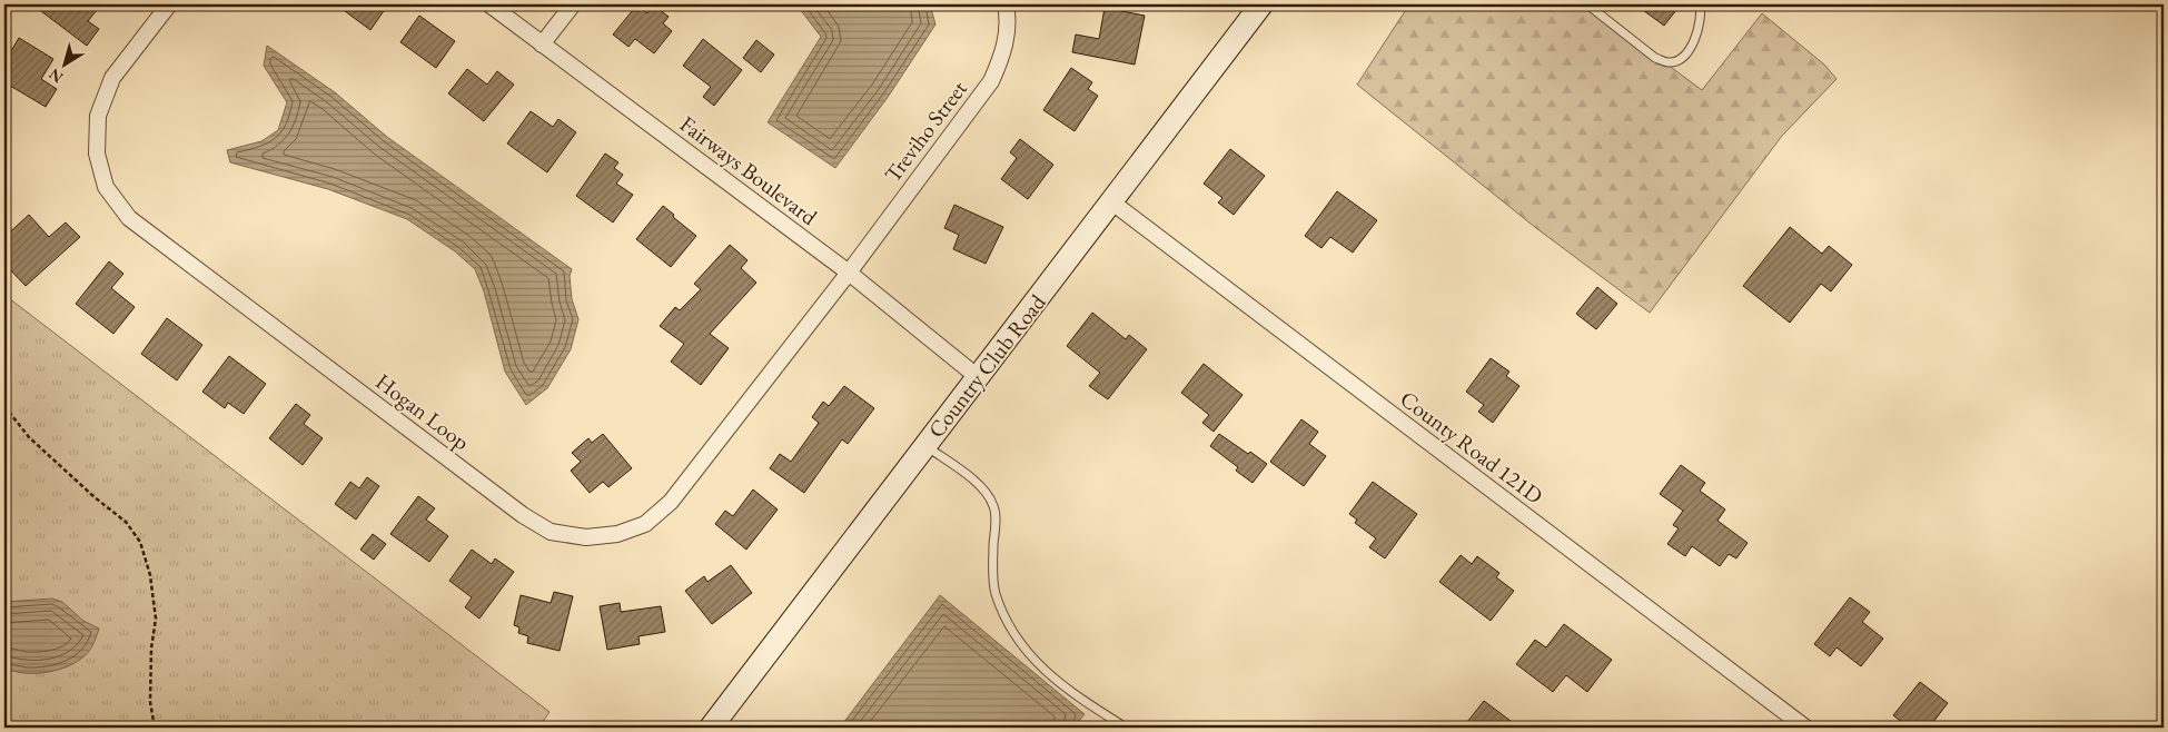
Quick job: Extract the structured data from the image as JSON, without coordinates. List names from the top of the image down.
{
  "streets": {
    "street": [
      "Treviho Street",
      "Fairways Boulevard",
      "Country Club Road",
      "Hogan Loop",
      "County Road 121D"
    ]
  },
  "crossings": [
    ["Treviho Street", "Fairways Boulevard"],
    ["Treviho Street", "Hogan Loop"],
    ["Fairways Boulevard", "Country Club Road"],
    ["Fairways Boulevard", "Hogan Loop"],
    ["Country Club Road", "County Road 121D"]
  ],
  "north": "bottom left"
}
